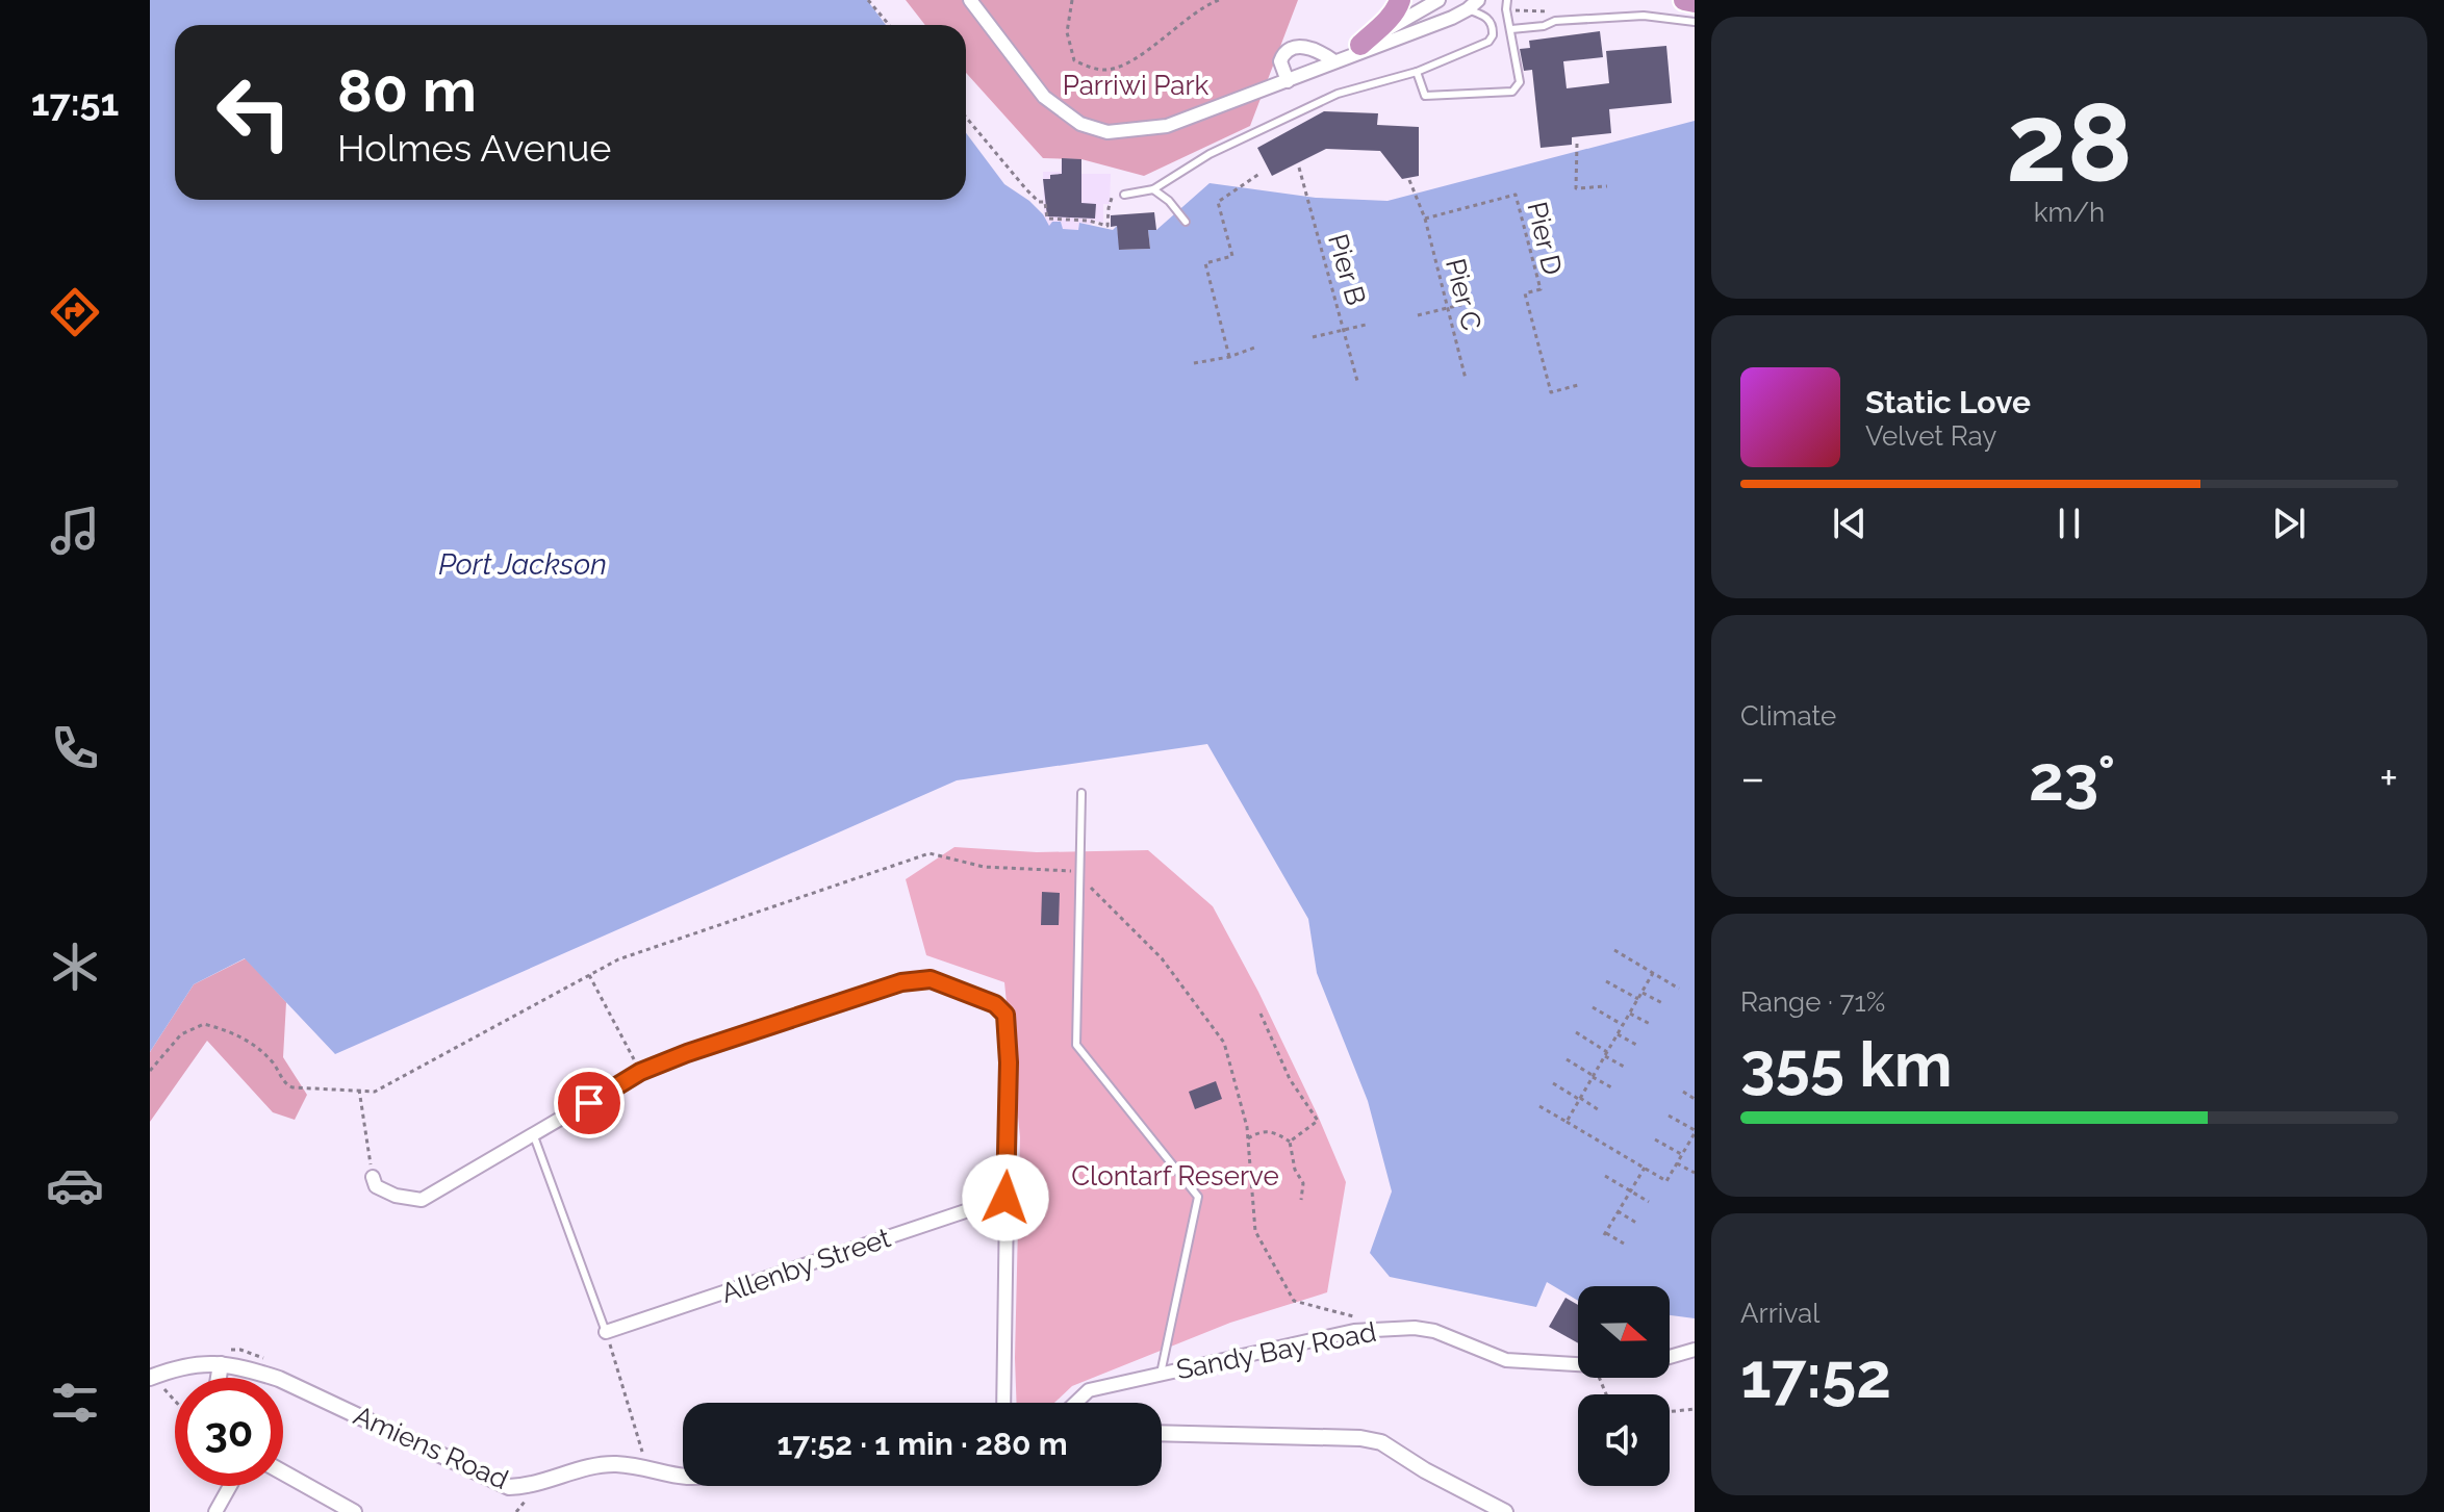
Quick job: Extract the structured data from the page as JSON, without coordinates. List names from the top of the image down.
{
  "streets": {
    "street": ["Allenby Street", "Sandy Bay Road", "Amiens Road"],
    "path": ["Pier D", "Pier B", "Pier C"]
  },
  "crossings": [
    ["Pier D", "Pier C"]
  ],
  "water": ["Port Jackson"],
  "parks": ["Parriwi Park", "Clontarf Reserve"],
  "north": "right",
  "page": {
    "tabs": "17:51",
    "tile": [
      ["28", "km/h"],
      "Climate",
      ["Range · 71%", "355 km"],
      ["Arrival", "17:52"]
    ],
    "turn": ["80 m", "Holmes Avenue"],
    "song": ["Static Love", "Velvet Ray"],
    "heat": ["−", "23°", "+"],
    "limit": "30",
    "trip": "17:52 · 1 min · 280 m"
  }
}
